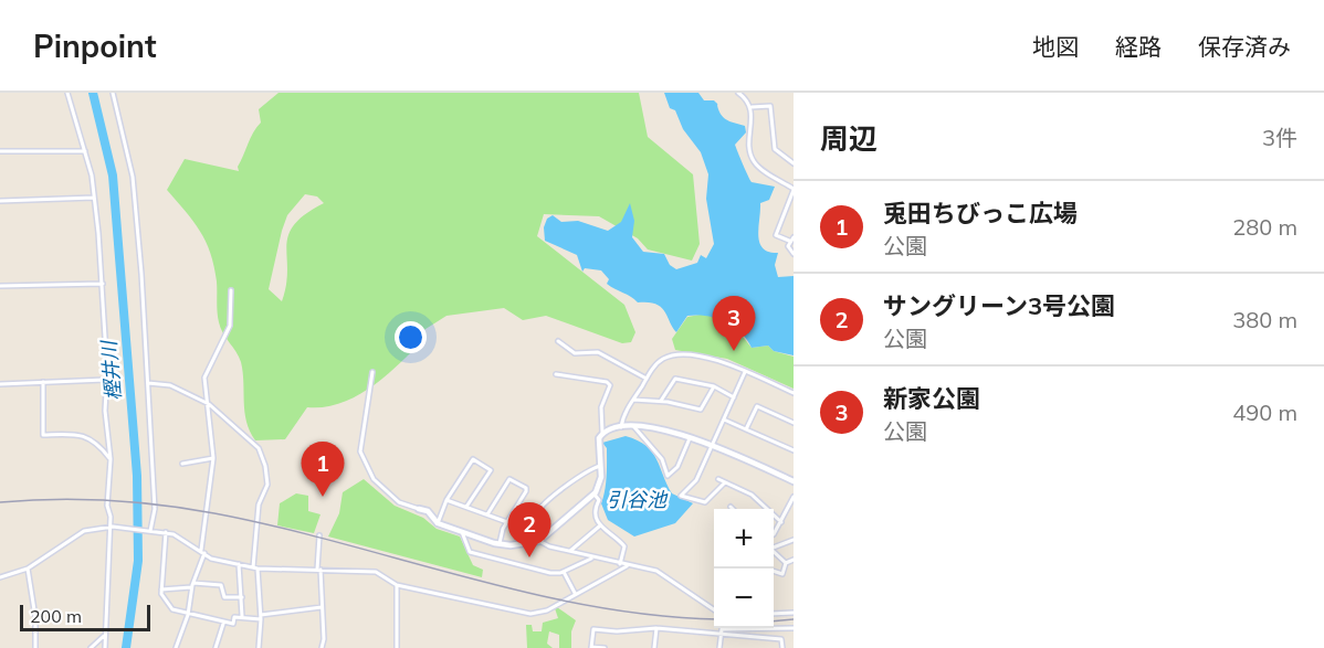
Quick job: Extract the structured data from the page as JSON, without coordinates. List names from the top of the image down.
{
  "water": ["樫井川", "引谷池"],
  "scale_bar": "200 m",
  "page": {
    "header": "Pinpoint",
    "nav": ["地図", "経路", "保存済み"],
    "heading": ["周辺", "3件"],
    "list": [
      {
        "mark": "1",
        "name": "兎田ちびっこ広場",
        "note": "公園",
        "value": "280 m"
      },
      {
        "mark": "2",
        "name": "サングリーン3号公園",
        "note": "公園",
        "value": "380 m"
      },
      {
        "mark": "3",
        "name": "新家公園",
        "note": "公園",
        "value": "490 m"
      }
    ],
    "pins": ["3", "1", "2"],
    "map_buttons": ["+", "−"],
    "scale": "200 m"
  }
}
